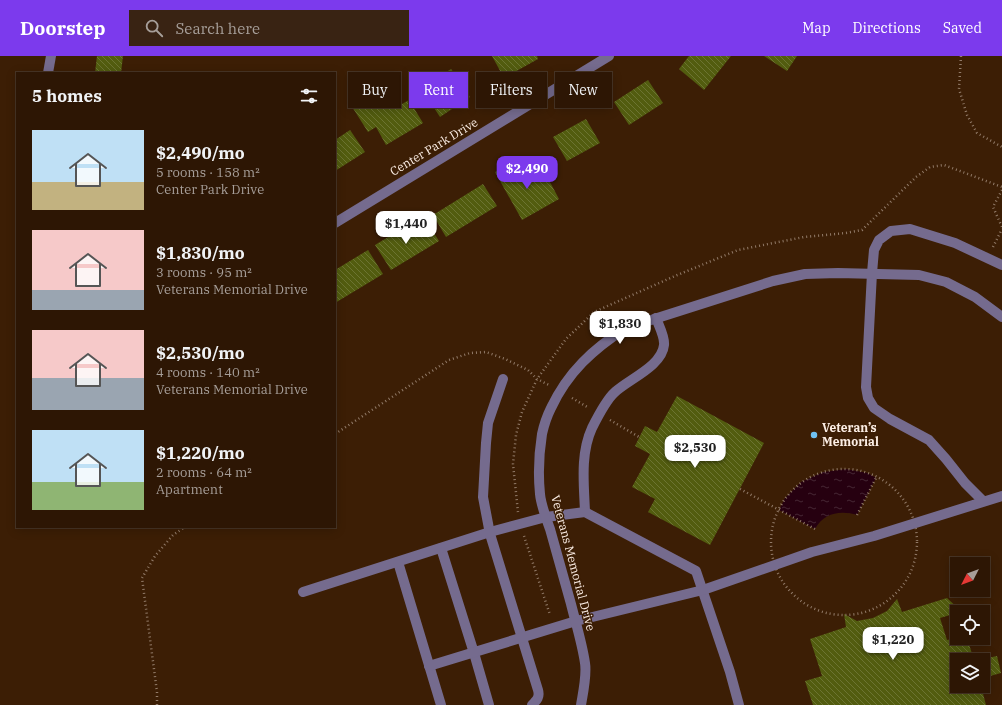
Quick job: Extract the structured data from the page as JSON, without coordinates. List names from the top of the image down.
{
  "streets": {
    "street": ["Center Park Drive", "Veterans Memorial Drive"]
  },
  "places": ["Veteran’s Memorial"],
  "north": "bottom left",
  "page": {
    "header": "Doorstep",
    "search": "Search here",
    "nav": ["Map", "Directions", "Saved"],
    "chip": [
      "Buy",
      "Rent",
      "Filters",
      "New"
    ],
    "heading": "5 homes",
    "list": [
      {
        "name": "$2,490/mo",
        "note": "5 rooms · 158 m² · Center Park Drive"
      },
      {
        "name": "$1,830/mo",
        "note": "3 rooms · 95 m² · Veterans Memorial Drive"
      },
      {
        "name": "$2,530/mo",
        "note": "4 rooms · 140 m² · Veterans Memorial Drive"
      },
      {
        "name": "$1,220/mo",
        "note": "2 rooms · 64 m² · Apartment"
      }
    ],
    "price": [
      "$2,490",
      "$1,440",
      "$1,830",
      "$2,530",
      "$1,220"
    ]
  }
}
